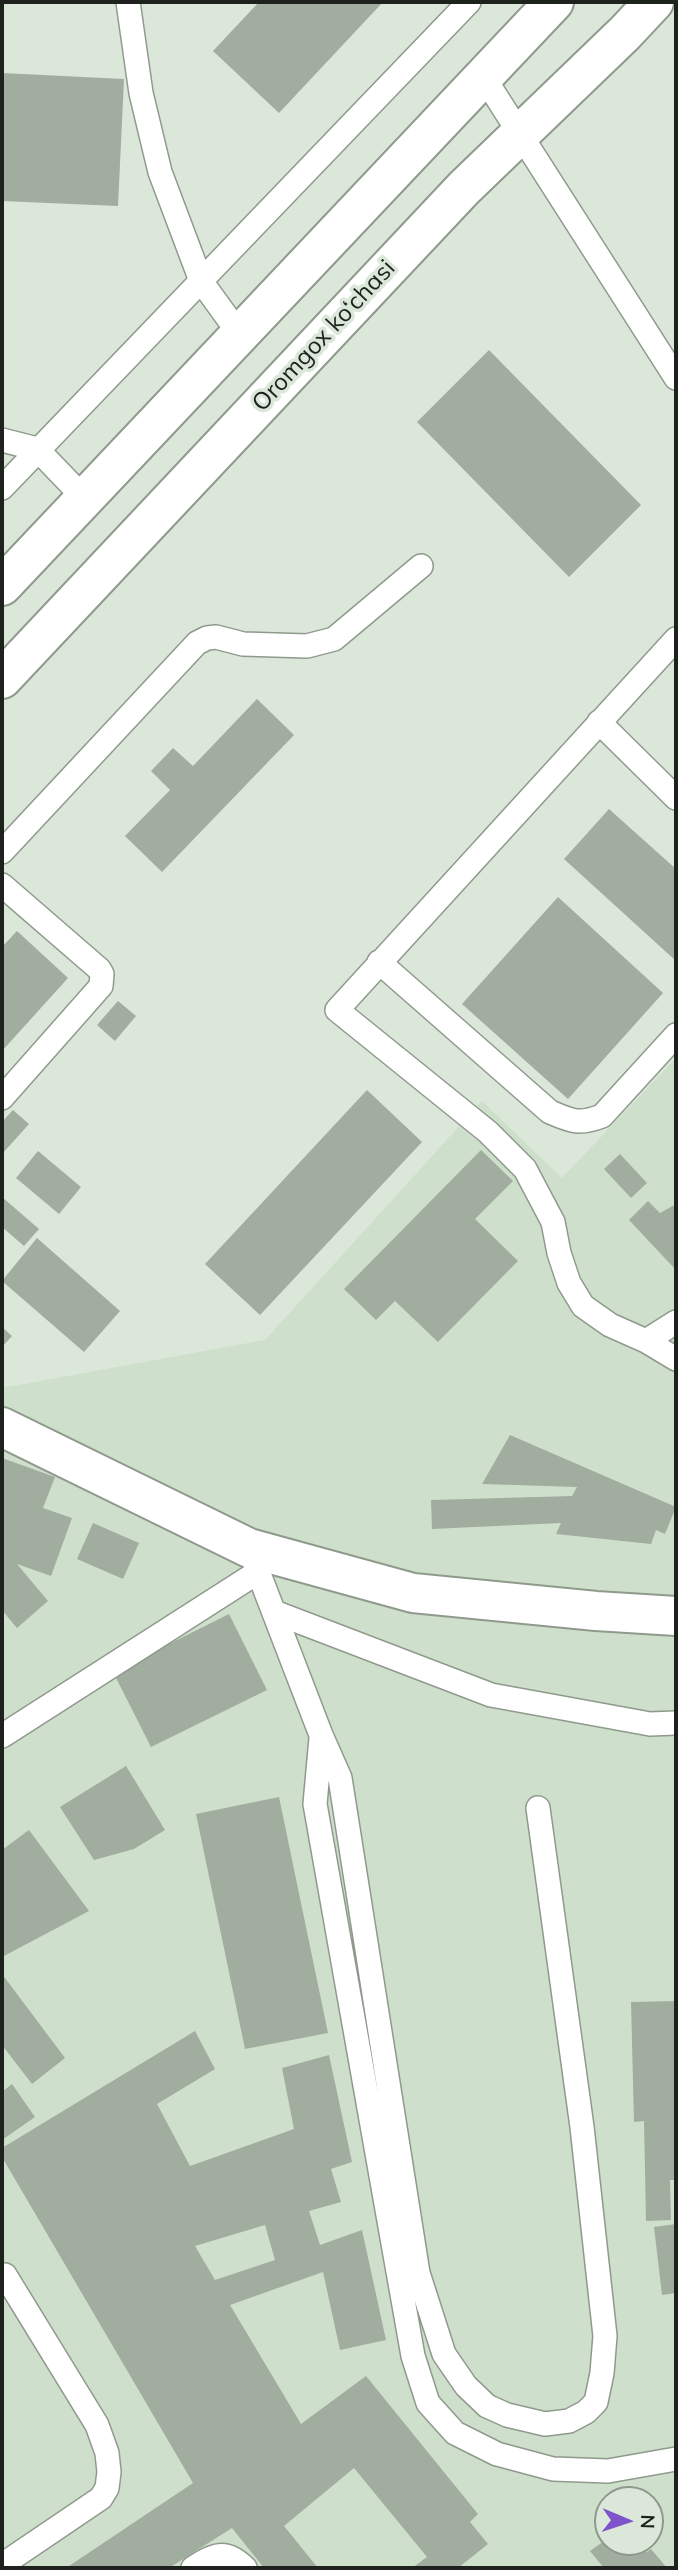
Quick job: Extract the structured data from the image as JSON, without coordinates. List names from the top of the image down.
{
  "streets": {
    "main road": ["Oromgox ko‘chasi"]
  },
  "north": "right"
}
